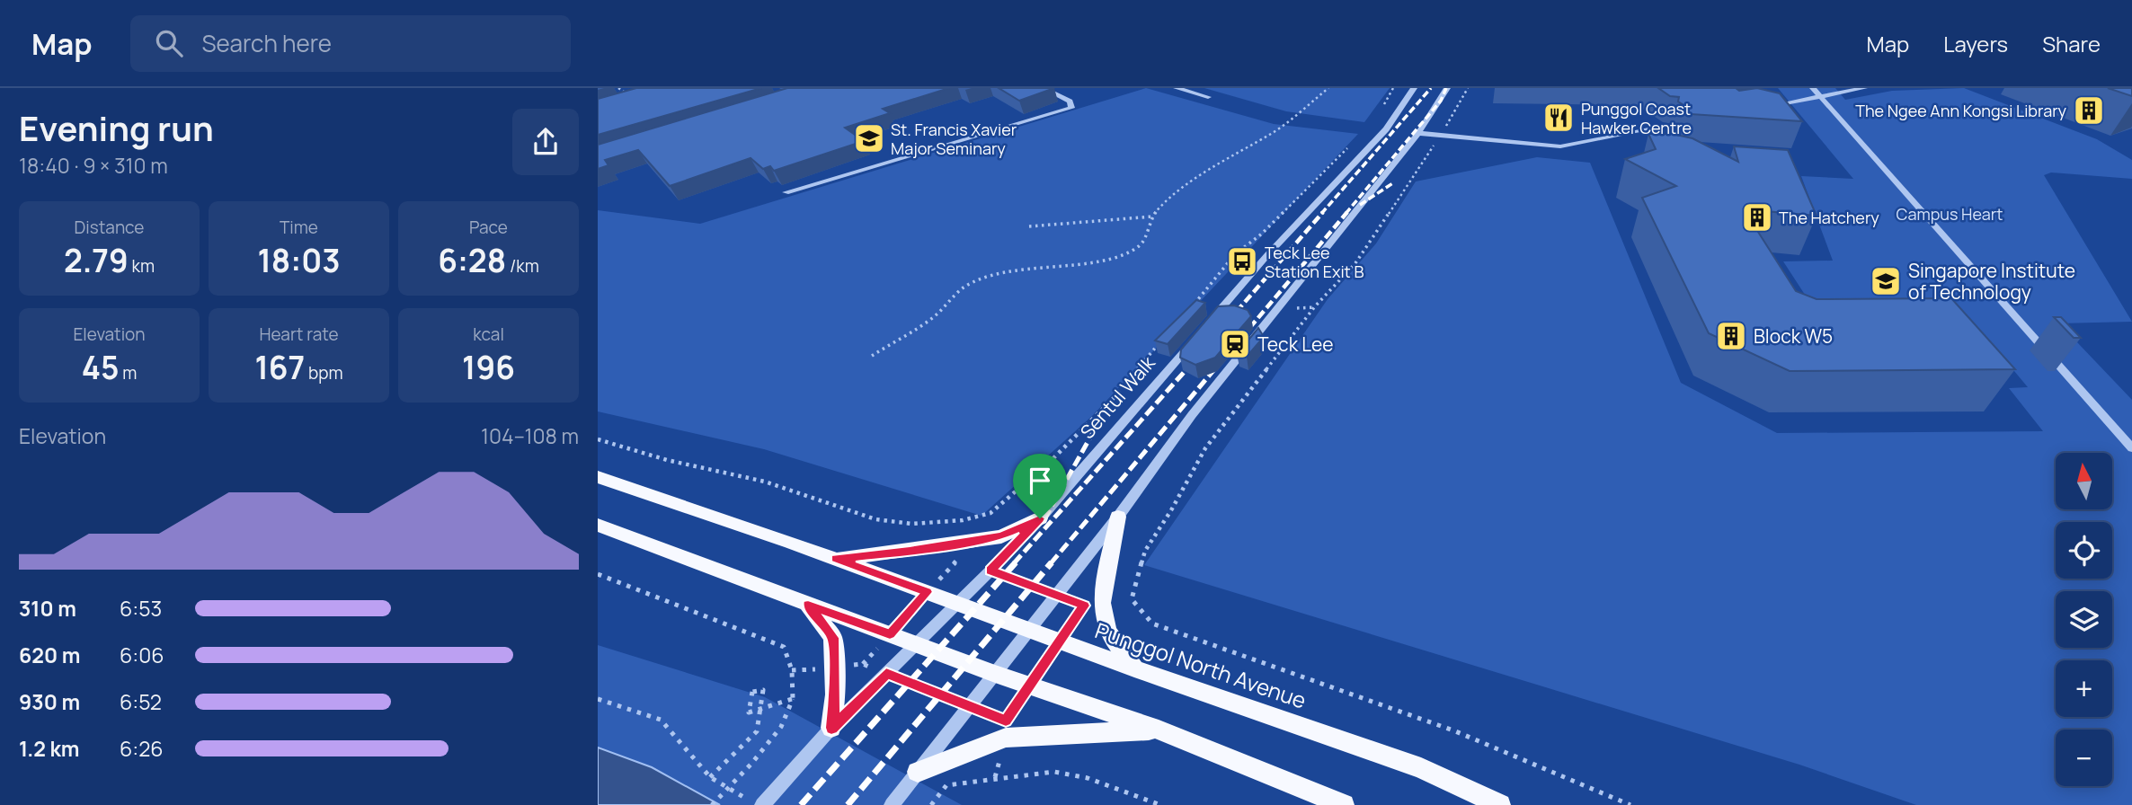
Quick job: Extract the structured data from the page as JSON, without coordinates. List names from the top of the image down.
{
  "streets": {
    "main road": ["Punggol North Avenue"],
    "street": ["Sentul Walk"]
  },
  "crossings": [
    ["Sentul Walk", "Punggol North Avenue"]
  ],
  "parks": ["Campus Heart"],
  "places": {
    "building": ["The Ngee Ann Kongsi Library", "The Hatchery", "Block W5"],
    "restaurant": ["Punggol Coast Hawker Centre"],
    "school or university": ["St. Francis Xavier Major Seminary", "Singapore Institute of Technology"],
    "bus stop": ["Teck Lee Station Exit B"],
    "station": ["Teck Lee"]
  },
  "north": "top",
  "page": {
    "header": "Map",
    "search": "Search here",
    "nav": ["Map", "Layers", "Share"],
    "heading": ["Evening run", "18:40 · 9 × 310 m"],
    "stats": [
      ["Distance", "2.79 km"],
      ["Time", "18:03"],
      ["Pace", "6:28 /km"],
      ["Elevation", "45 m"],
      ["Heart rate", "167 bpm"],
      ["kcal", "196"]
    ],
    "chart": ["Elevation", "104–108 m"],
    "map_buttons": ["+", "−"],
    "list": [
      {
        "name": "310 m",
        "note": "6:53"
      },
      {
        "name": "620 m",
        "note": "6:06"
      },
      {
        "name": "930 m",
        "note": "6:52"
      },
      {
        "name": "1.2 km",
        "note": "6:26"
      }
    ]
  }
}
